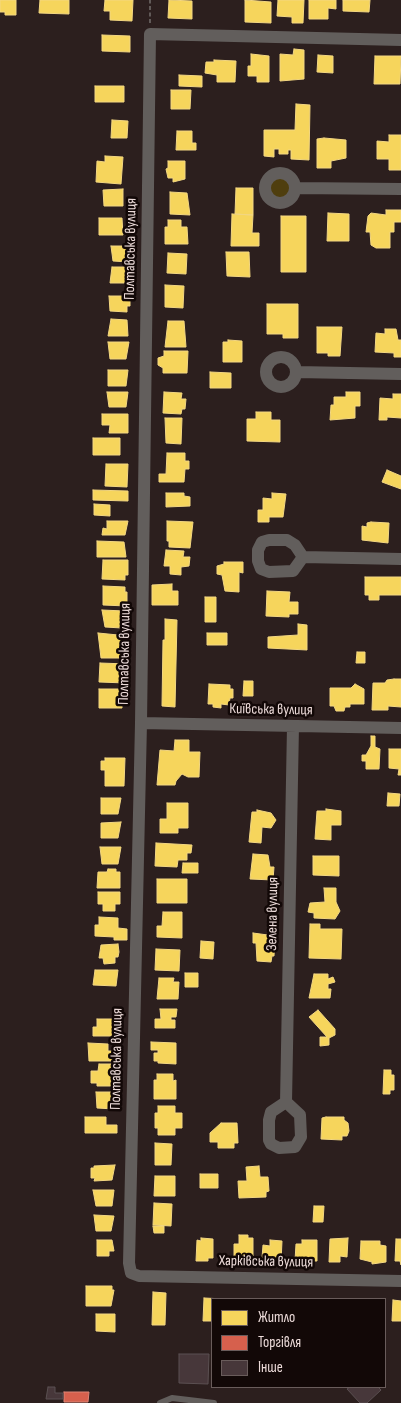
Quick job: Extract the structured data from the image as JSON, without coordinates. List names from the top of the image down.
{
  "streets": {
    "street": [
      "Полтавська вулиця",
      "Київська вулиця",
      "Зелена вулиця",
      "Харківська вулиця"
    ]
  },
  "crossings": [
    ["Полтавська вулиця", "Київська вулиця"],
    ["Полтавська вулиця", "Харківська вулиця"],
    ["Київська вулиця", "Зелена вулиця"]
  ],
  "legend": ["Житло", "Торгівля", "Інше"]
}
